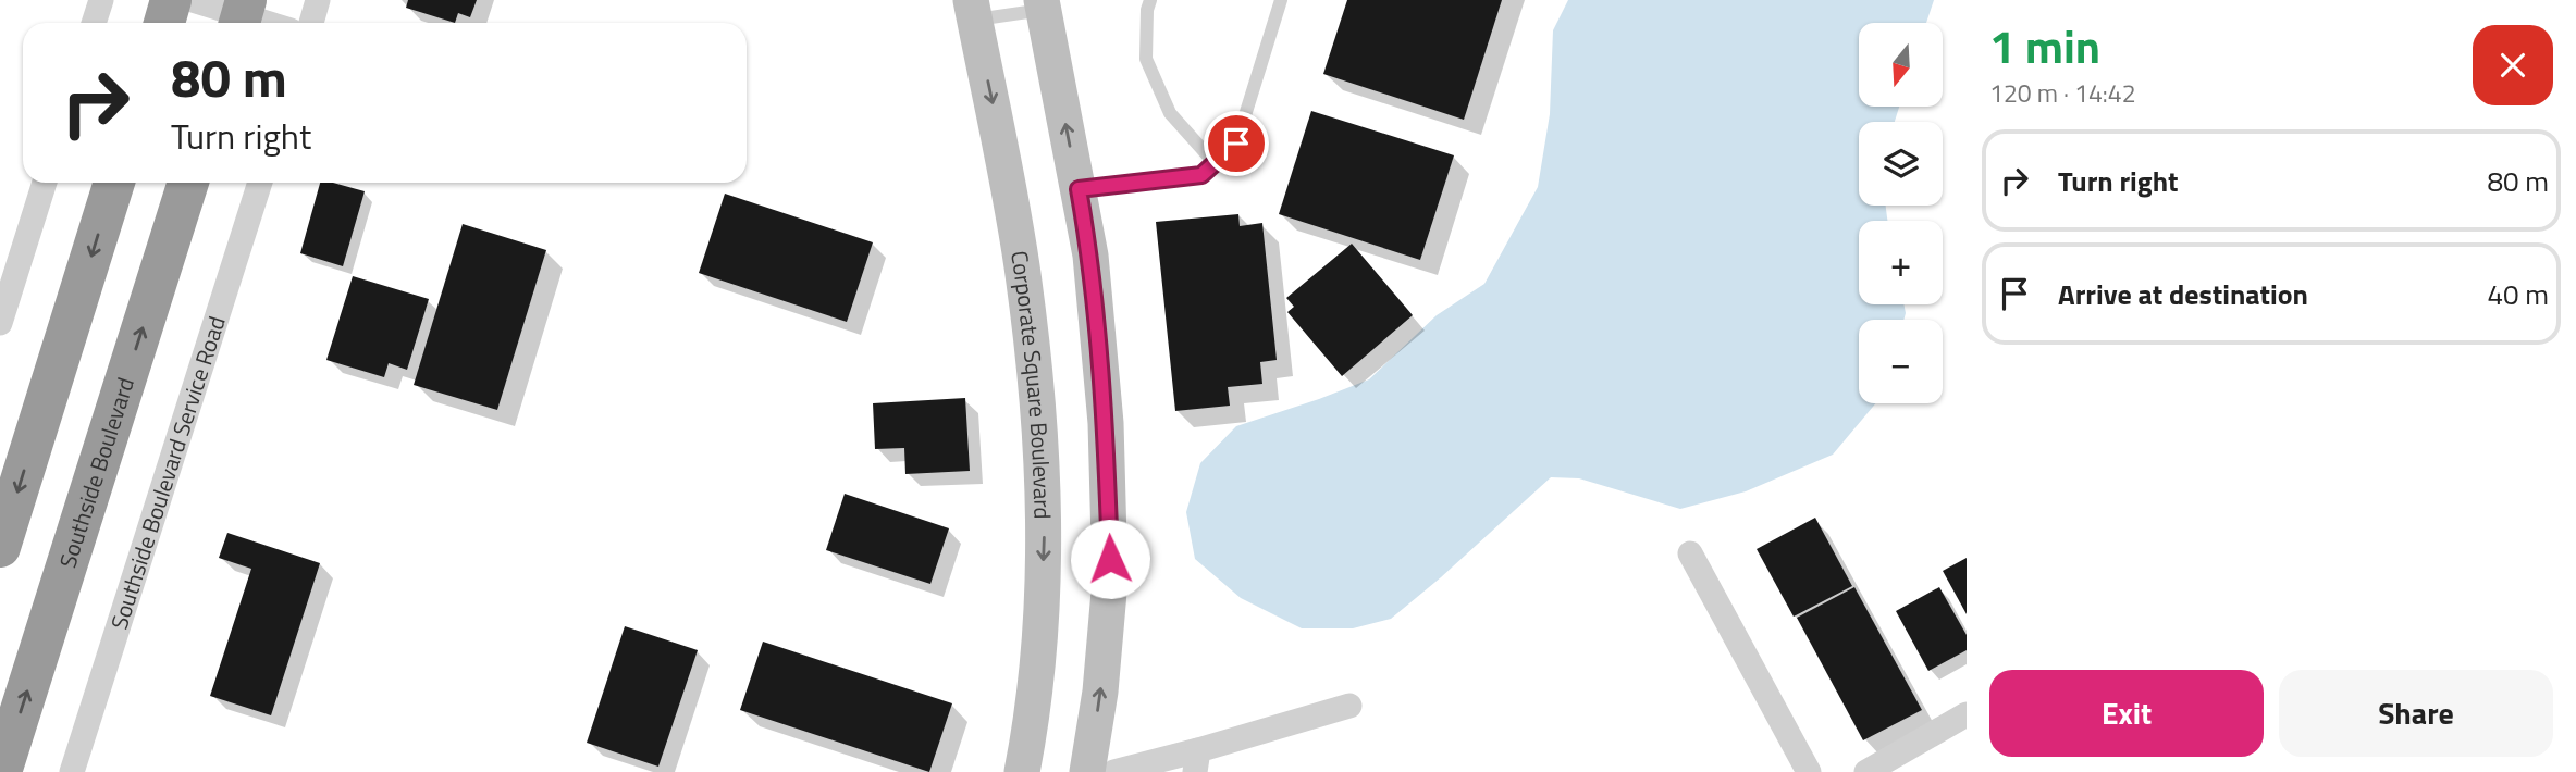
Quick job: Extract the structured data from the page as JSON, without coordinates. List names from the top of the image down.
{
  "streets": {
    "highway": ["Southside Boulevard"],
    "street": ["Corporate Square Boulevard", "Southside Boulevard Service Road"]
  },
  "north": "bottom",
  "page": {
    "heading": ["1 min", "120 m · 14:42"],
    "map_buttons": ["+", "−"],
    "turn": ["80 m", "Turn right"],
    "list": [
      {
        "name": "Turn right",
        "value": "80 m"
      },
      {
        "name": "Arrive at destination",
        "value": "40 m"
      }
    ],
    "buttons": ["Exit", "Share"]
  }
}
